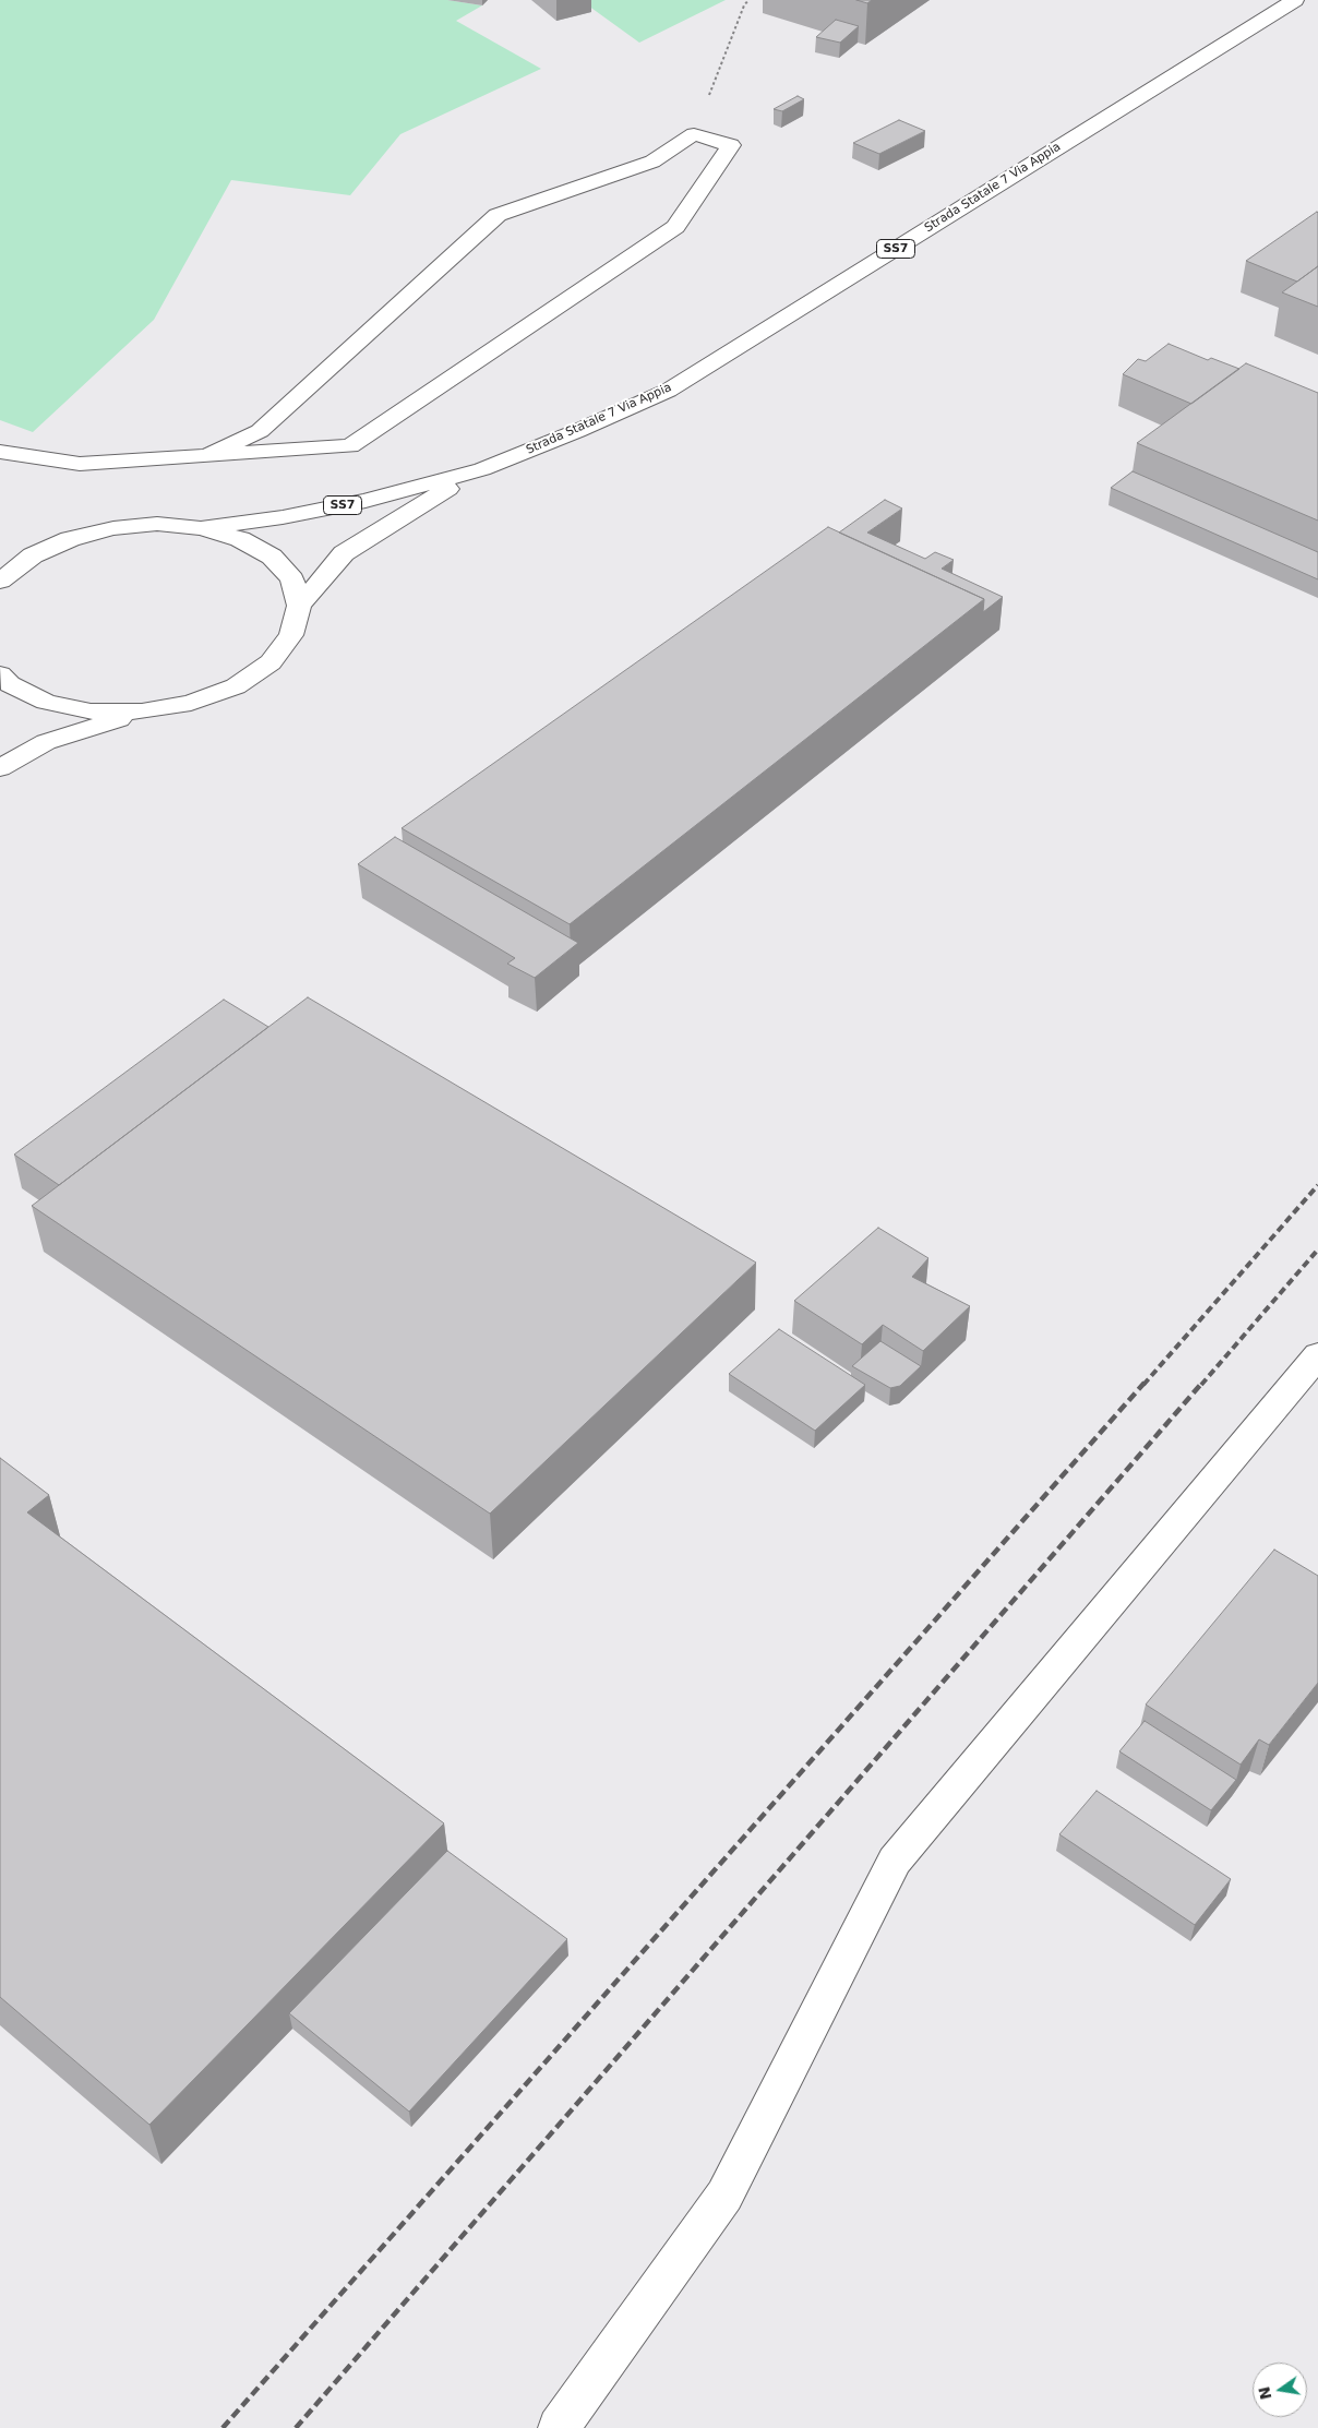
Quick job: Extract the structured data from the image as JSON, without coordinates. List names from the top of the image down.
{
  "streets": {
    "main road": ["Strada Statale 7 Via Appia", "SS7"]
  },
  "north": "left"
}
